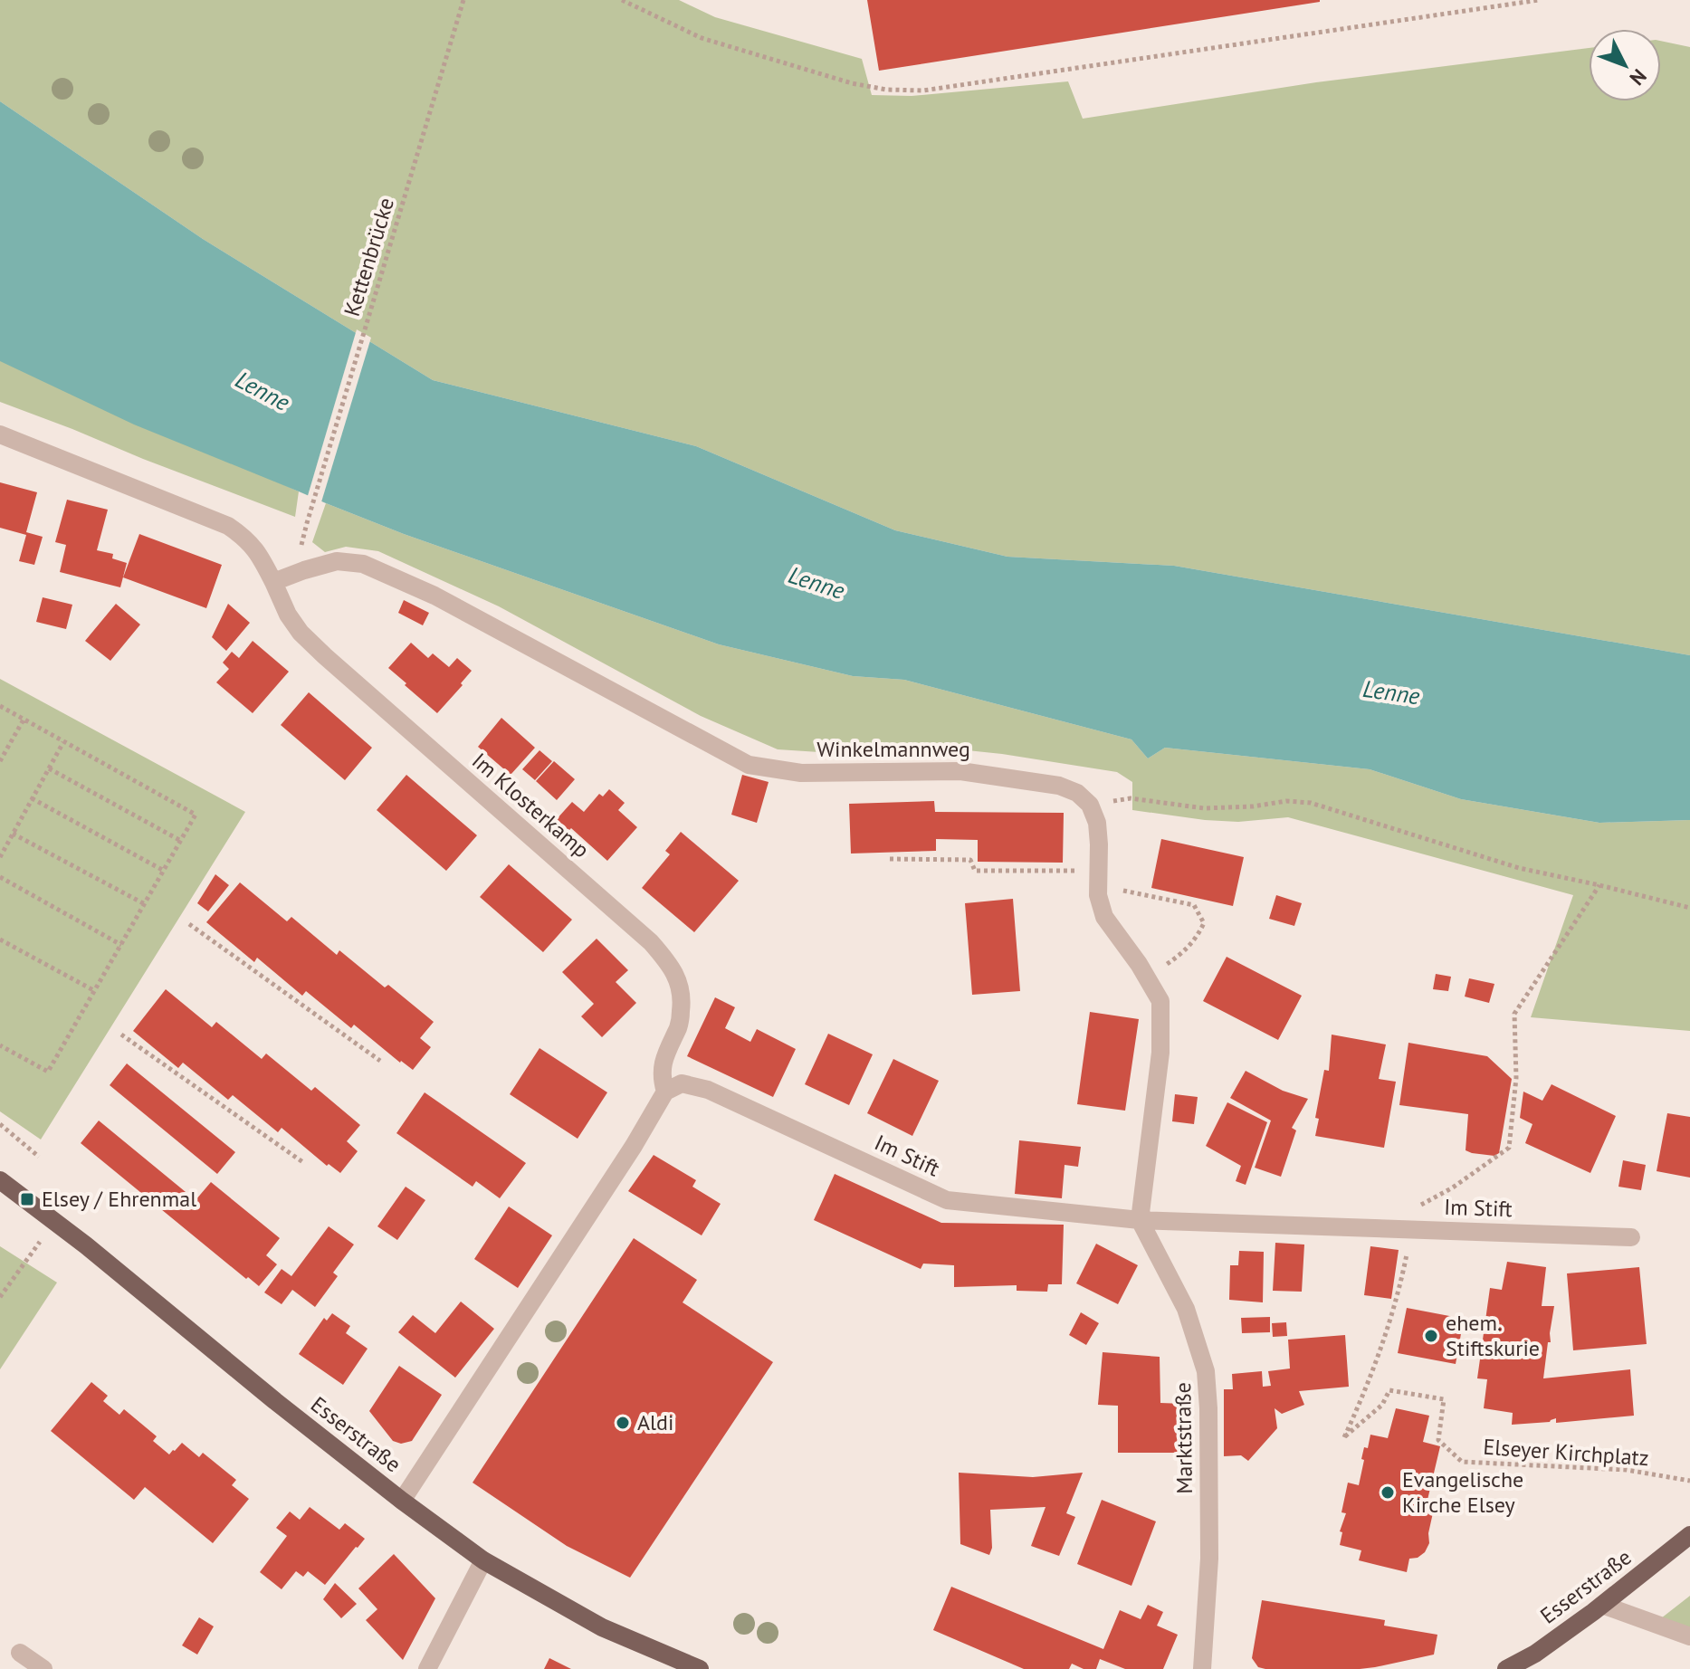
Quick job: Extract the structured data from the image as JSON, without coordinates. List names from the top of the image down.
{
  "streets": {
    "main road": ["Esserstraße"],
    "street": [
      "Winkelmannweg",
      "Im Klosterkamp",
      "Im Stift",
      "Marktstraße"
    ],
    "path": ["Kettenbrücke", "Elseyer Kirchplatz"]
  },
  "crossings": [
    ["Winkelmannweg", "Im Klosterkamp"],
    ["Im Klosterkamp", "Im Stift"],
    ["Im Stift", "Marktstraße"]
  ],
  "water": ["Lenne"],
  "places": {
    "transit": ["Elsey / Ehrenmal"],
    "other": ["ehem. Stiftskurie", "Aldi", "Evangelische Kirche Elsey"]
  },
  "north": "bottom right"
}
